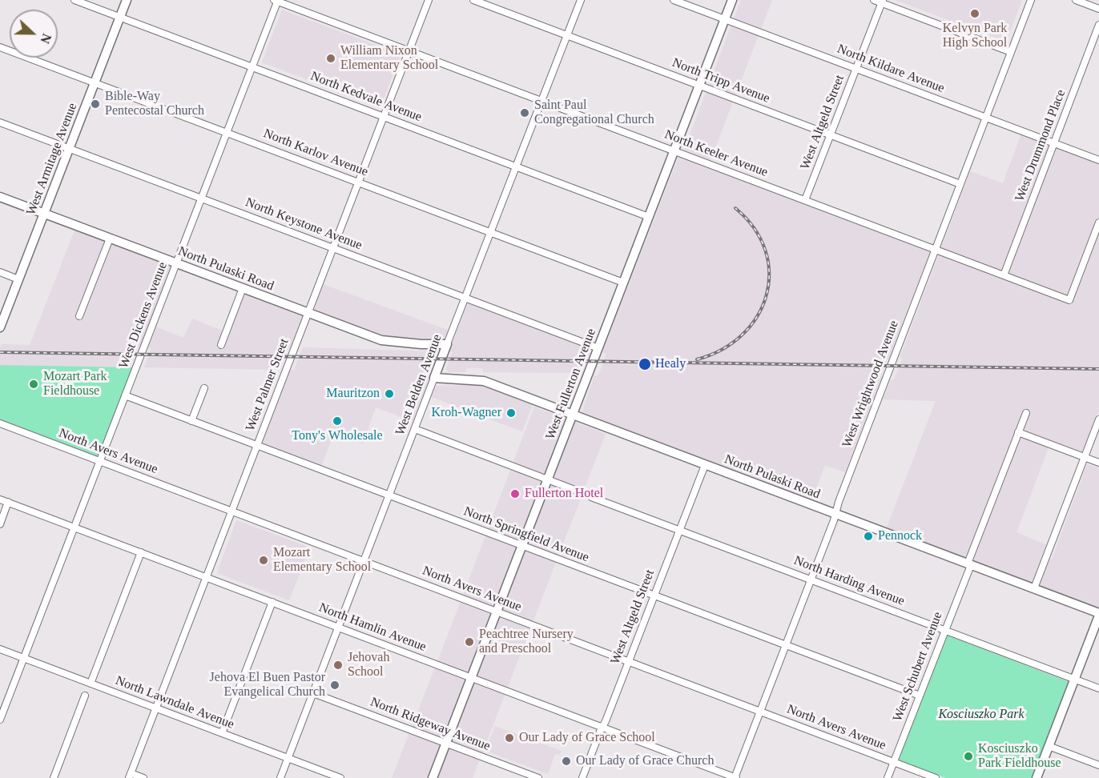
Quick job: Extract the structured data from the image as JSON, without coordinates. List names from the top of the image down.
{
  "streets": {
    "main road": [
      "West Armitage Avenue",
      "North Pulaski Road",
      "West Fullerton Avenue",
      "West Belden Avenue"
    ],
    "street": [
      "North Kildare Avenue",
      "North Tripp Avenue",
      "North Kedvale Avenue",
      "West Altgeld Street",
      "West Drummond Place",
      "North Karlov Avenue",
      "North Keeler Avenue",
      "North Keystone Avenue",
      "West Dickens Avenue",
      "West Wrightwood Avenue",
      "West Palmer Street",
      "North Avers Avenue",
      "North Springfield Avenue",
      "North Harding Avenue",
      "North Hamlin Avenue",
      "West Schubert Avenue",
      "North Lawndale Avenue",
      "North Ridgeway Avenue"
    ]
  },
  "crossings": [
    ["North Kildare Avenue", "West Altgeld Street"],
    ["North Kildare Avenue", "West Drummond Place"],
    ["North Kildare Avenue", "West Fullerton Avenue"],
    ["North Kildare Avenue", "West Wrightwood Avenue"],
    ["North Tripp Avenue", "West Altgeld Street"],
    ["North Tripp Avenue", "West Fullerton Avenue"],
    ["North Tripp Avenue", "West Wrightwood Avenue"],
    ["North Tripp Avenue", "West Belden Avenue"],
    ["North Kedvale Avenue", "West Armitage Avenue"],
    ["North Kedvale Avenue", "West Dickens Avenue"],
    ["North Kedvale Avenue", "West Fullerton Avenue"],
    ["North Kedvale Avenue", "West Palmer Street"],
    ["North Kedvale Avenue", "West Belden Avenue"],
    ["West Altgeld Street", "North Keeler Avenue"],
    ["West Altgeld Street", "North Pulaski Road"],
    ["West Altgeld Street", "North Avers Avenue"],
    ["West Altgeld Street", "North Springfield Avenue"],
    ["West Altgeld Street", "North Harding Avenue"],
    ["West Altgeld Street", "North Hamlin Avenue"],
    ["West Drummond Place", "North Keeler Avenue"],
    ["North Karlov Avenue", "West Armitage Avenue"],
    ["North Karlov Avenue", "West Dickens Avenue"],
    ["North Karlov Avenue", "West Fullerton Avenue"],
    ["North Karlov Avenue", "West Palmer Street"],
    ["North Karlov Avenue", "West Belden Avenue"],
    ["North Keeler Avenue", "West Dickens Avenue"],
    ["North Keeler Avenue", "West Fullerton Avenue"],
    ["North Keeler Avenue", "West Wrightwood Avenue"],
    ["North Keeler Avenue", "West Palmer Street"],
    ["North Keeler Avenue", "West Belden Avenue"],
    ["West Armitage Avenue", "North Keystone Avenue"],
    ["West Armitage Avenue", "North Pulaski Road"],
    ["North Keystone Avenue", "West Dickens Avenue"],
    ["North Keystone Avenue", "West Fullerton Avenue"],
    ["North Keystone Avenue", "West Palmer Street"],
    ["North Keystone Avenue", "West Belden Avenue"],
    ["North Pulaski Road", "West Dickens Avenue"],
    ["North Pulaski Road", "West Fullerton Avenue"],
    ["North Pulaski Road", "West Wrightwood Avenue"],
    ["North Pulaski Road", "West Palmer Street"],
    ["North Pulaski Road", "West Belden Avenue"],
    ["North Pulaski Road", "West Schubert Avenue"],
    ["West Dickens Avenue", "North Avers Avenue"],
    ["West Dickens Avenue", "North Springfield Avenue"],
    ["West Dickens Avenue", "North Hamlin Avenue"],
    ["West Dickens Avenue", "North Lawndale Avenue"],
    ["West Fullerton Avenue", "North Avers Avenue"],
    ["West Fullerton Avenue", "North Springfield Avenue"],
    ["West Fullerton Avenue", "North Hamlin Avenue"],
    ["West Fullerton Avenue", "North Ridgeway Avenue"],
    ["West Wrightwood Avenue", "North Avers Avenue"],
    ["West Wrightwood Avenue", "North Springfield Avenue"],
    ["West Wrightwood Avenue", "North Harding Avenue"],
    ["West Wrightwood Avenue", "North Hamlin Avenue"],
    ["West Palmer Street", "North Avers Avenue"],
    ["West Palmer Street", "North Springfield Avenue"],
    ["West Palmer Street", "North Hamlin Avenue"],
    ["West Palmer Street", "North Lawndale Avenue"],
    ["West Belden Avenue", "North Avers Avenue"],
    ["West Belden Avenue", "North Springfield Avenue"],
    ["West Belden Avenue", "North Hamlin Avenue"],
    ["West Belden Avenue", "North Lawndale Avenue"],
    ["West Belden Avenue", "North Ridgeway Avenue"],
    ["North Avers Avenue", "West Schubert Avenue"],
    ["North Springfield Avenue", "West Schubert Avenue"],
    ["North Harding Avenue", "West Schubert Avenue"]
  ],
  "parks": ["Kosciuszko Park"],
  "places": [
    "Kelvyn Park High School",
    "William Nixon Elementary School",
    "Bible-Way Pentecostal Church",
    "Saint Paul Congregational Church",
    "Healy",
    "Mozart Park Fieldhouse",
    "Mauritzon",
    "Kroh-Wagner",
    "Tony's Wholesale",
    "Fullerton Hotel",
    "Pennock",
    "Mozart Elementary School",
    "Peachtree Nursery and Preschool",
    "Jehovah School",
    "Jehova El Buen Pastor Evangelical Church",
    "Our Lady of Grace School",
    "Kosciuszko Park Fieldhouse",
    "Our Lady of Grace Church"
  ],
  "north": "right"
}
